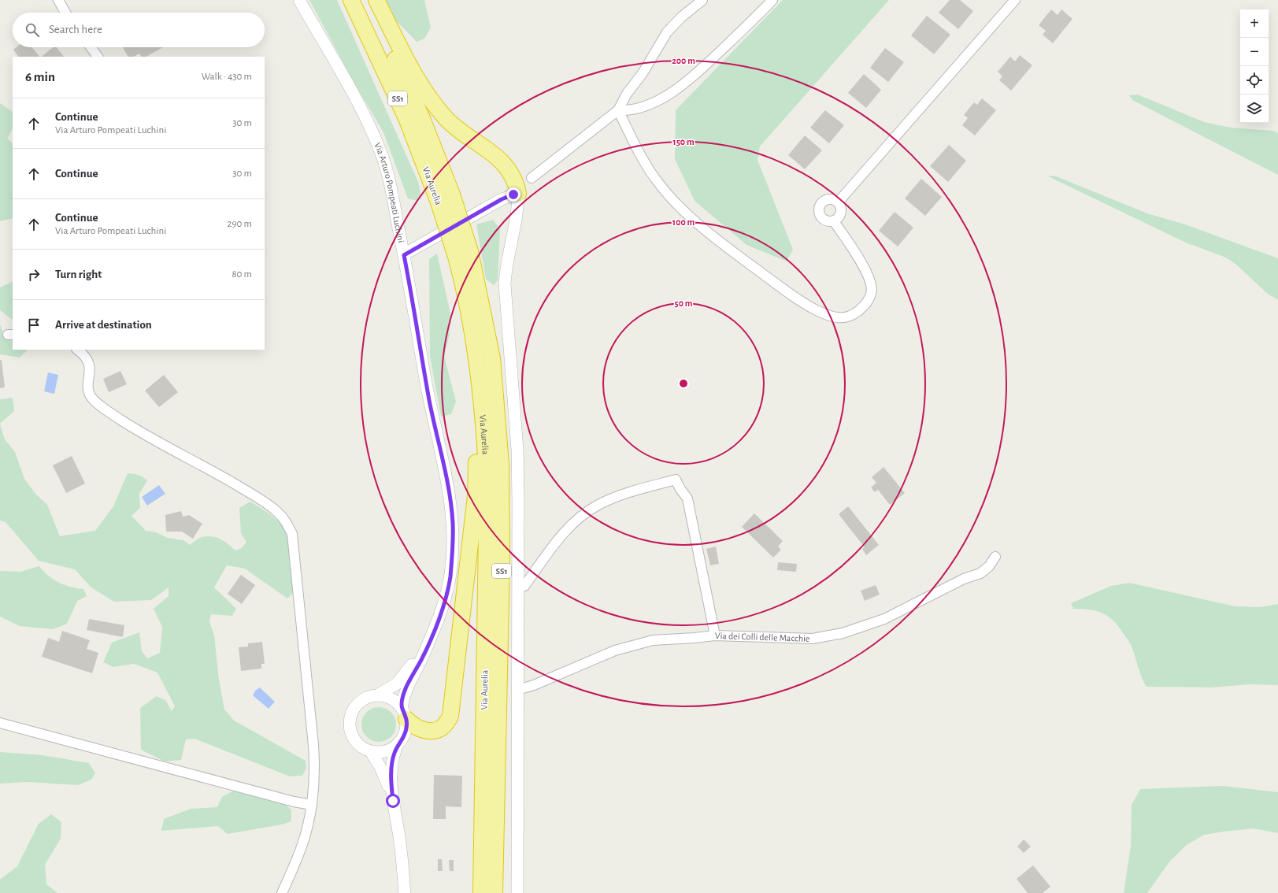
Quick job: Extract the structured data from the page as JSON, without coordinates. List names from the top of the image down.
{
  "streets": {
    "highway": ["SS1", "Via Aurelia"],
    "street": ["Via Arturo Pompeati Luchini", "Via dei Colli delle Macchie"]
  },
  "page": {
    "map_buttons": ["+", "−"],
    "search": "Search here",
    "heading": ["6 min", "Walk · 430 m"],
    "list": [
      ["Continue", "Via Arturo Pompeati Luchini", "30 m"],
      ["Continue", "30 m"],
      ["Continue", "Via Arturo Pompeati Luchini", "290 m"],
      ["Turn right", "80 m"],
      "Arrive at destination"
    ]
  },
  "rings": [
    "200 m",
    "150 m",
    "100 m",
    "50 m"
  ]
}
